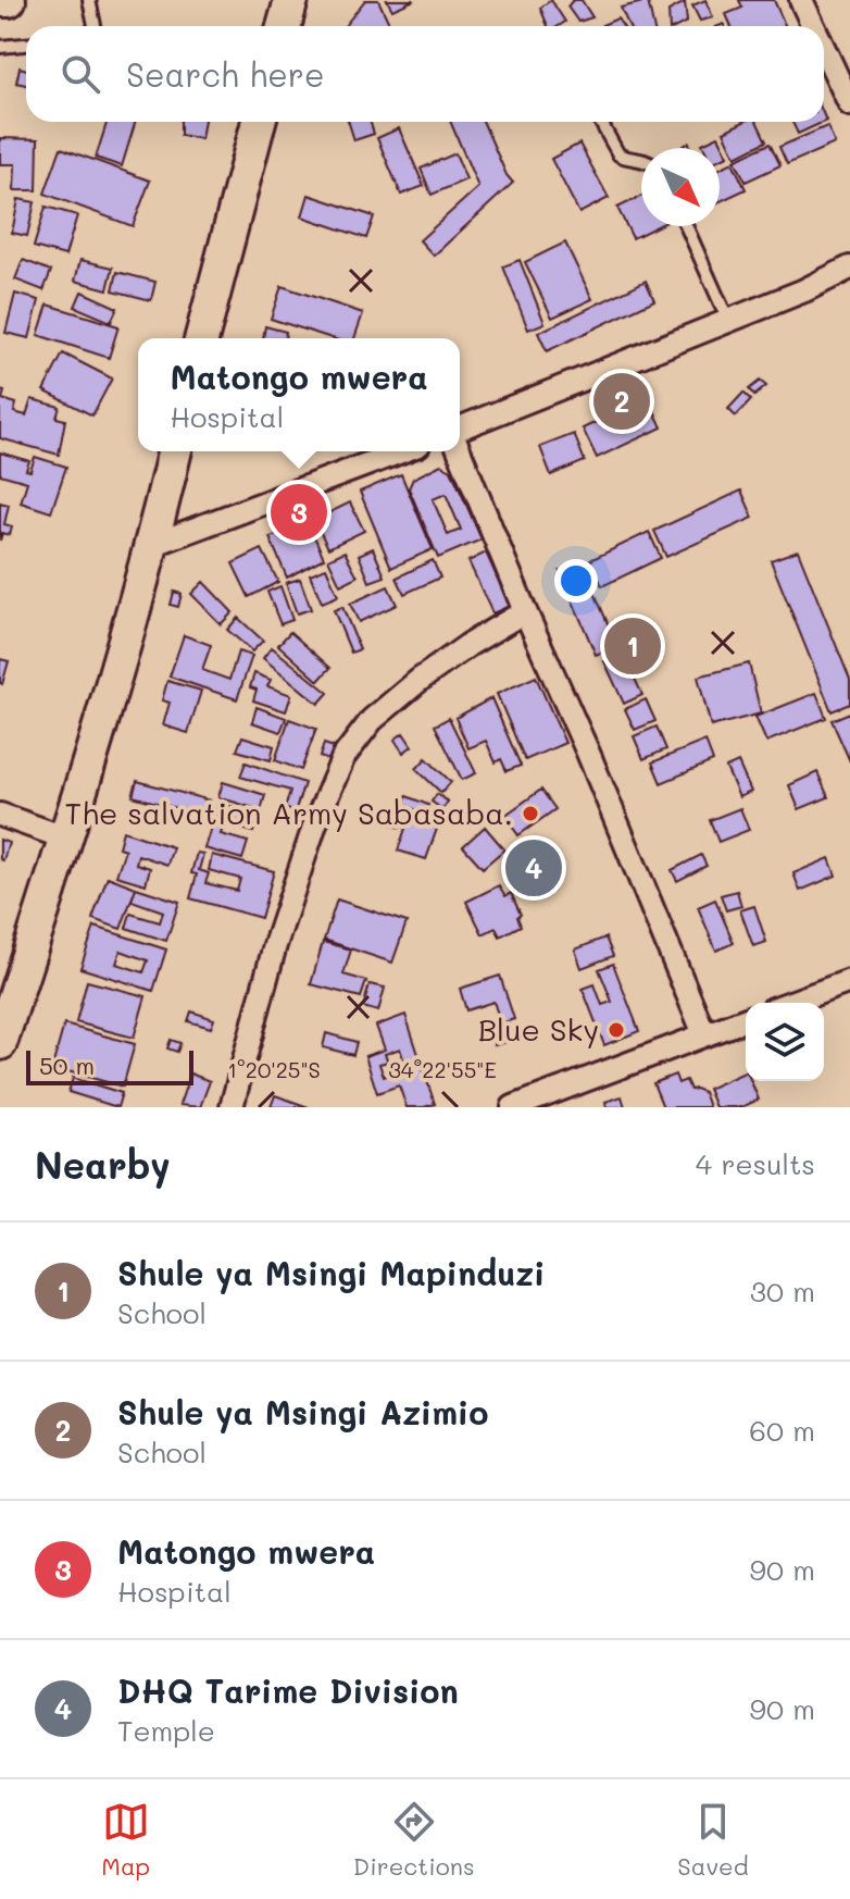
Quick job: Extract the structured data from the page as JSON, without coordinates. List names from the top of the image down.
{
  "places": ["The salvation Army Sabasaba.", "Blue Sky"],
  "scale_bar": "50 m",
  "north": "bottom right",
  "page": {
    "search": "Search here",
    "popup": ["Matongo mwera", "Hospital"],
    "pins": [
      "2",
      "3",
      "1",
      "4"
    ],
    "scale": "50 m",
    "heading": ["Nearby", "4 results"],
    "list": [
      {
        "mark": "1",
        "name": "Shule ya Msingi Mapinduzi",
        "note": "School",
        "value": "30 m"
      },
      {
        "mark": "2",
        "name": "Shule ya Msingi Azimio",
        "note": "School",
        "value": "60 m"
      },
      {
        "mark": "3",
        "name": "Matongo mwera",
        "note": "Hospital",
        "value": "90 m"
      },
      {
        "mark": "4",
        "name": "DHQ Tarime Division",
        "note": "Temple",
        "value": "90 m"
      }
    ],
    "nav": ["Map", "Directions", "Saved"]
  },
  "coordinates": ["1°20'25\"S", "34°22'55\"E"]
}
